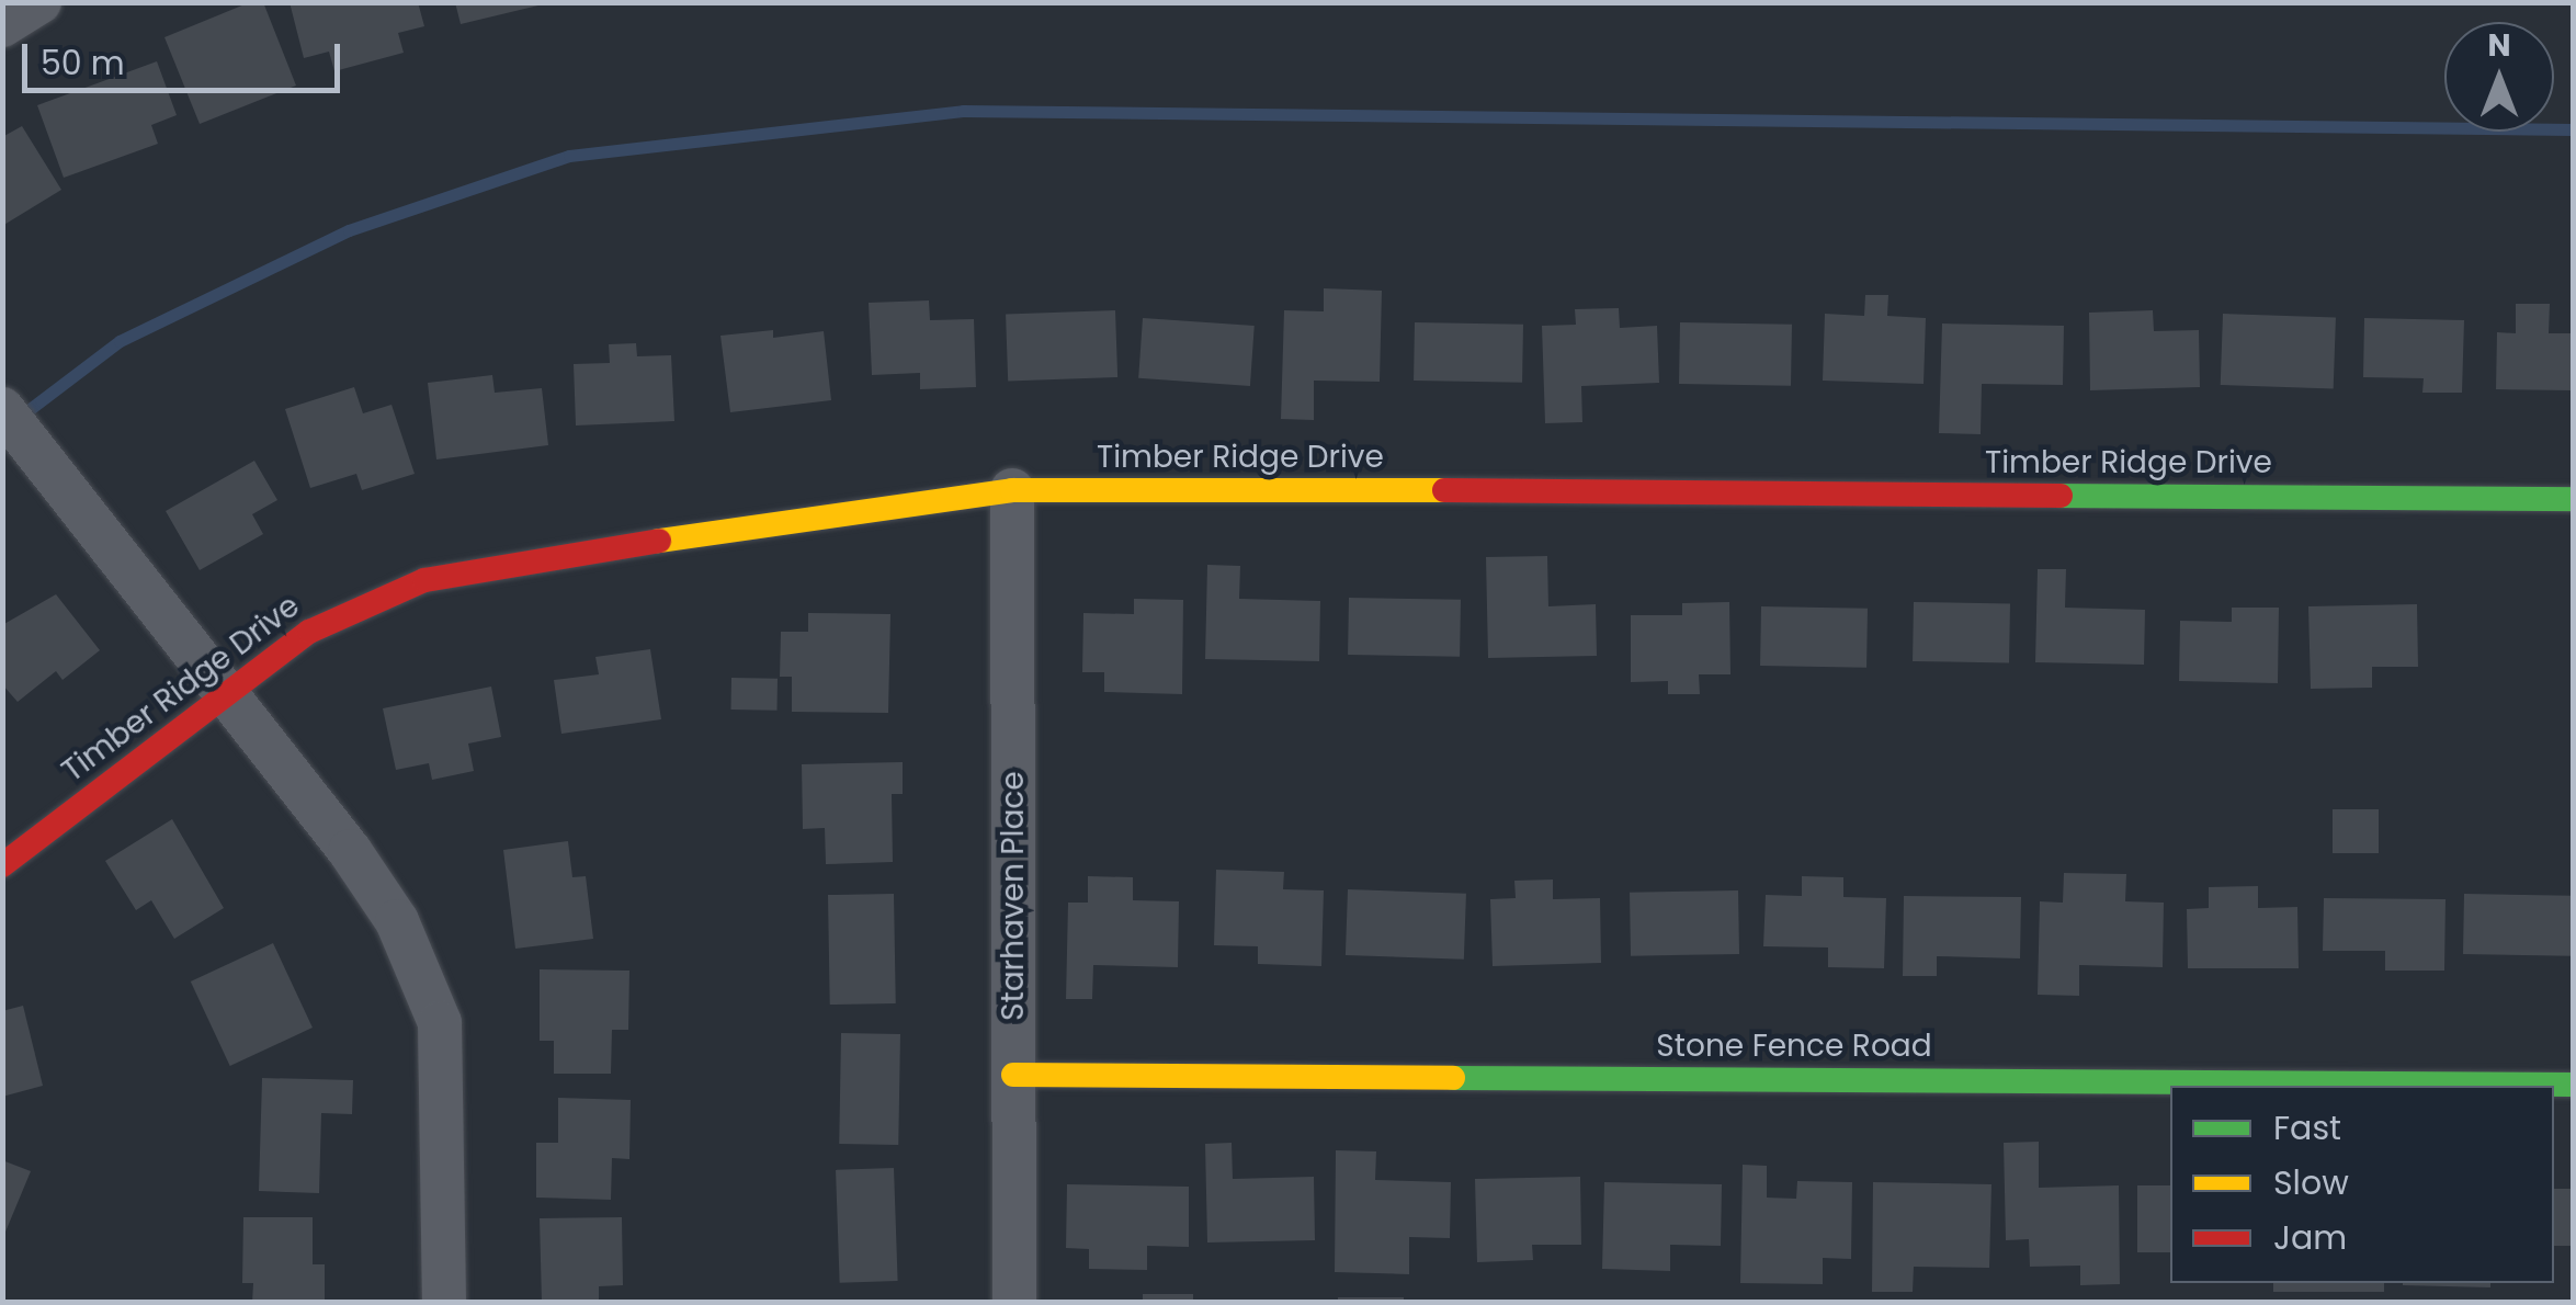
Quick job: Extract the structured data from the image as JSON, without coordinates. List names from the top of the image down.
{
  "streets": {
    "street": ["Timber Ridge Drive", "Starhaven Place", "Stone Fence Road"]
  },
  "crossings": [
    ["Timber Ridge Drive", "Starhaven Place"],
    ["Starhaven Place", "Stone Fence Road"]
  ],
  "legend": ["Fast", "Slow", "Jam"],
  "scale_bar": "50 m",
  "north": "top"
}
